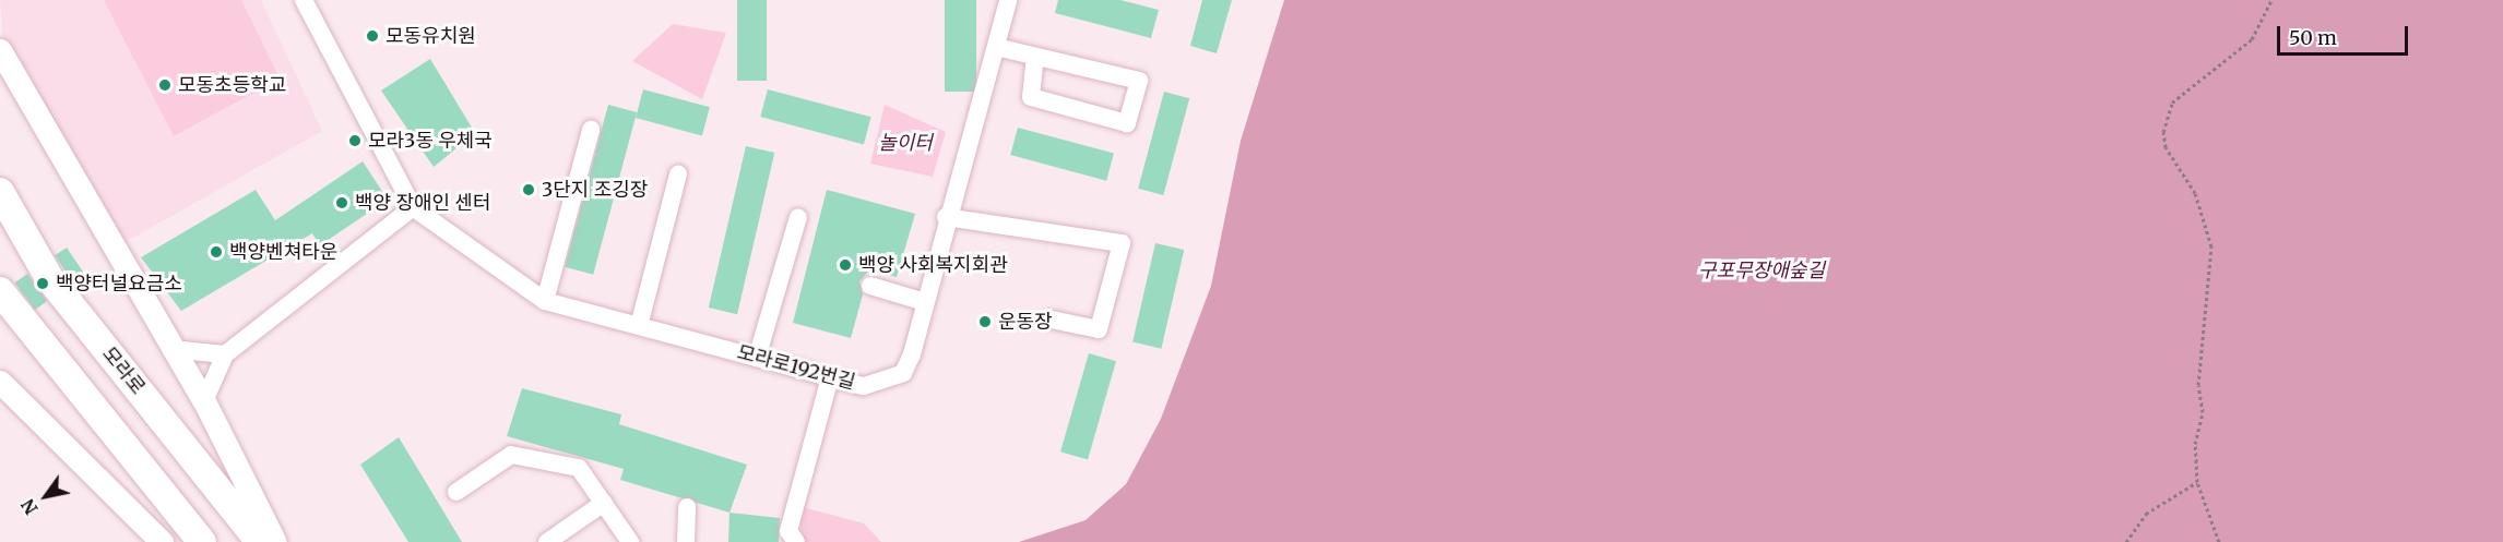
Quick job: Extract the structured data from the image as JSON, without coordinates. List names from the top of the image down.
{
  "streets": {
    "highway": ["모라로"],
    "street": ["모라로192번길"]
  },
  "parks": ["놀이터", "구포무장애숲길"],
  "places": [
    "모동유치원",
    "모동초등학교",
    "모라3동 우체국",
    "3단지 조깅장",
    "백양 장애인 센터",
    "백양벤쳐타운",
    "백양 사회복지회관",
    "백양터널요금소",
    "운동장"
  ],
  "scale_bar": "50 m",
  "north": "bottom left"
}
